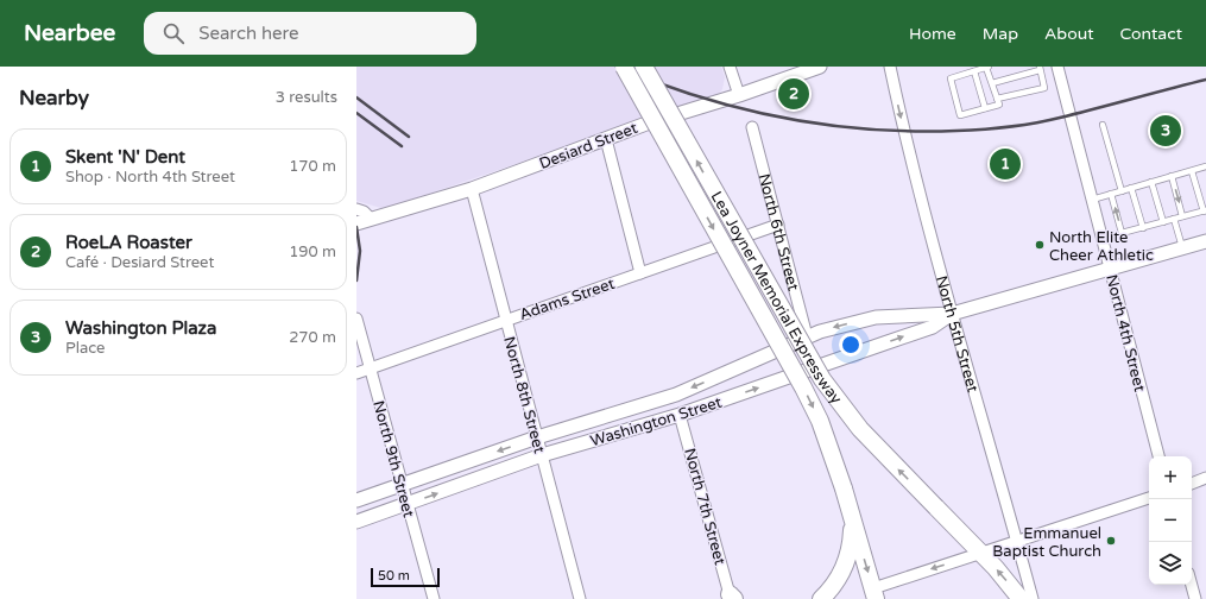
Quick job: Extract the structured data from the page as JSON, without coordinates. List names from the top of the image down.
{
  "streets": {
    "main road": ["Lea Joyner Memorial Expressway"],
    "street": [
      "Desiard Street",
      "North 6th Street",
      "Adams Street",
      "North 4th Street",
      "North 5th Street",
      "North 8th Street",
      "Washington Street",
      "North 9th Street",
      "North 7th Street"
    ]
  },
  "crossings": [
    ["Desiard Street", "North 8th Street"],
    ["North 6th Street", "Adams Street"],
    ["North 6th Street", "Washington Street"],
    ["Adams Street", "North 8th Street"],
    ["Adams Street", "North 9th Street"],
    ["North 4th Street", "Washington Street"],
    ["North 5th Street", "Washington Street"],
    ["North 8th Street", "Washington Street"],
    ["Washington Street", "North 9th Street"],
    ["Washington Street", "North 7th Street"]
  ],
  "one_way": ["North 5th Street"],
  "places": ["North Elite Cheer Athletic", "Emmanuel Baptist Church"],
  "scale_bar": "50 m",
  "page": {
    "header": "Nearbee",
    "search": "Search here",
    "nav": [
      "Home",
      "Map",
      "About",
      "Contact"
    ],
    "heading": ["Nearby", "3 results"],
    "pins": ["2", "3", "1"],
    "list": [
      {
        "mark": "1",
        "name": "Skent 'N' Dent",
        "note": "Shop · North 4th Street",
        "value": "170 m"
      },
      {
        "mark": "2",
        "name": "RoeLA Roaster",
        "note": "Café · Desiard Street",
        "value": "190 m"
      },
      {
        "mark": "3",
        "name": "Washington Plaza",
        "note": "Place",
        "value": "270 m"
      }
    ],
    "map_buttons": ["+", "−"],
    "scale": "50 m"
  }
}
